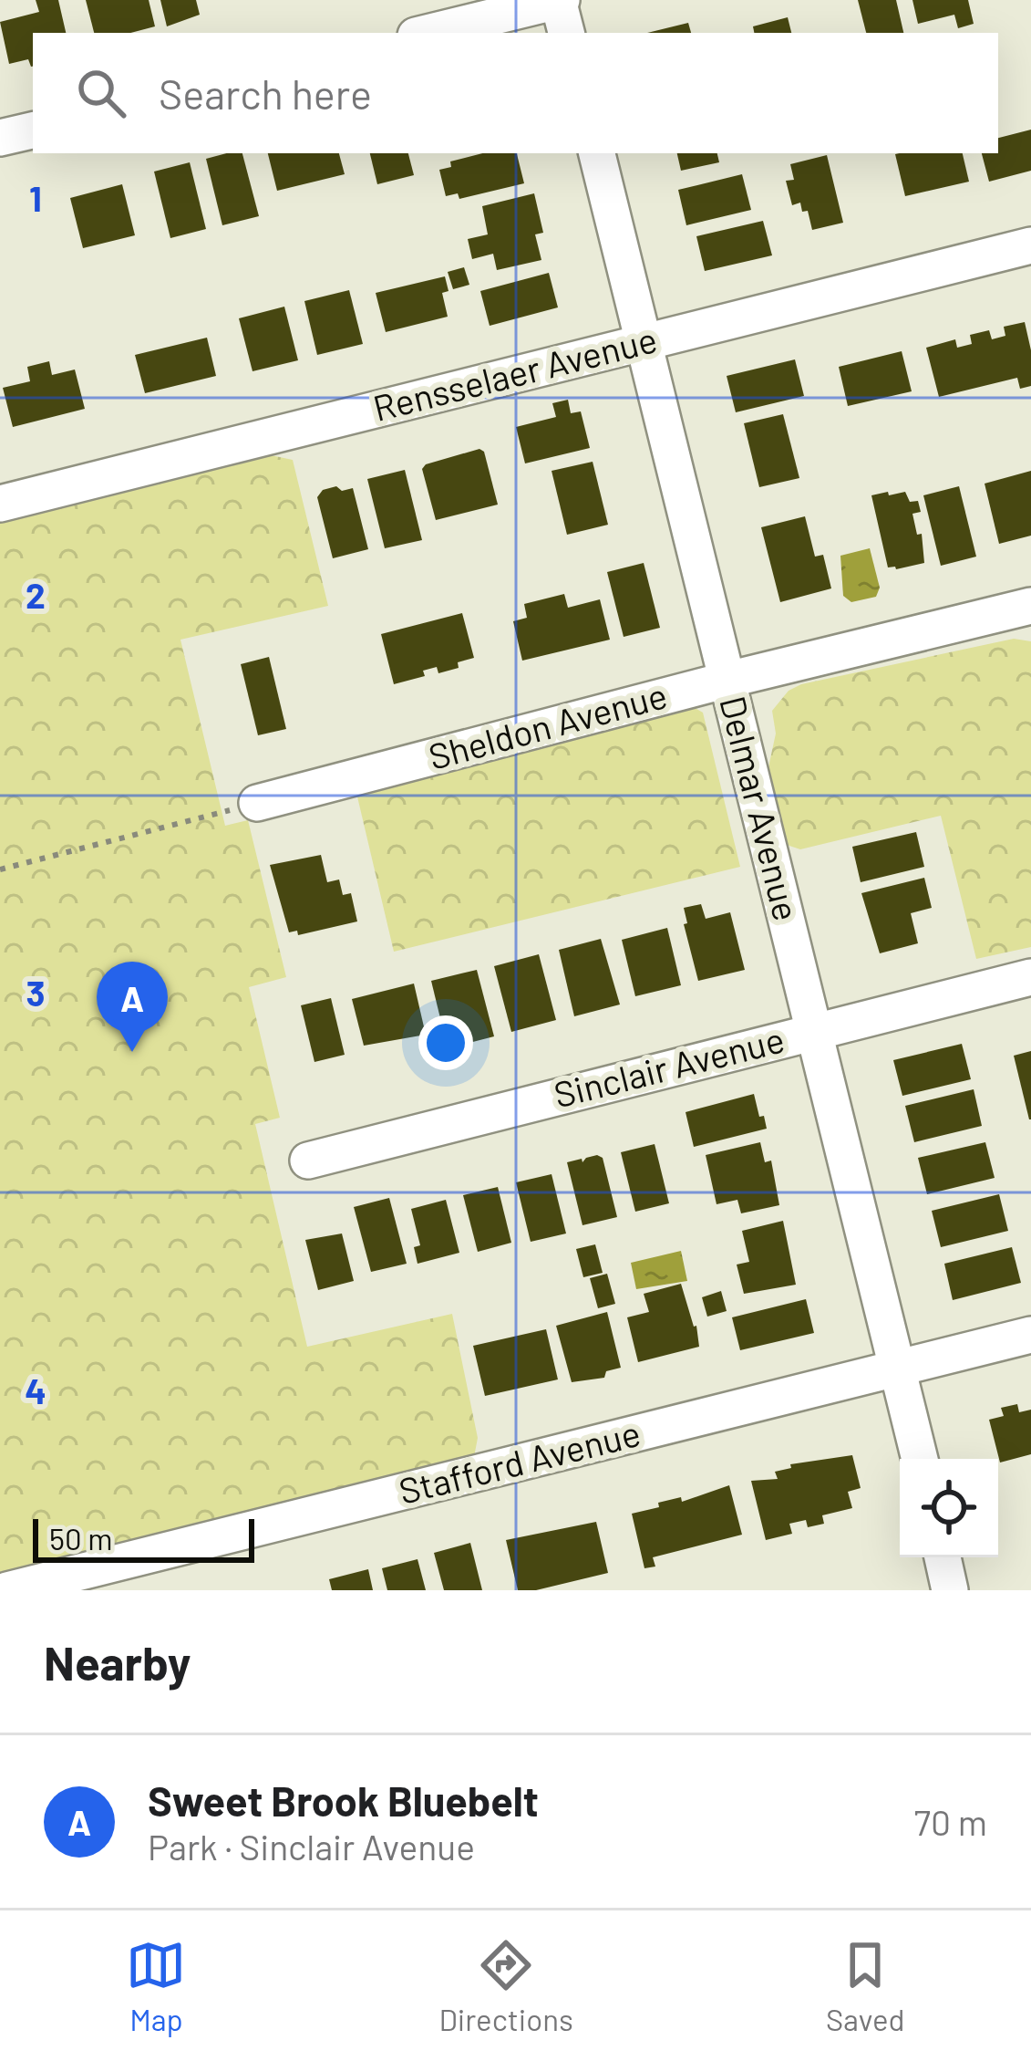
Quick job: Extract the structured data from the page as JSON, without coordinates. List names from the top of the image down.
{
  "streets": {
    "street": [
      "Rensselaer Avenue",
      "Sheldon Avenue",
      "Delmar Avenue",
      "Sinclair Avenue",
      "Stafford Avenue"
    ]
  },
  "crossings": [
    ["Rensselaer Avenue", "Delmar Avenue"],
    ["Sheldon Avenue", "Delmar Avenue"],
    ["Delmar Avenue", "Sinclair Avenue"],
    ["Delmar Avenue", "Stafford Avenue"]
  ],
  "scale_bar": "50 m",
  "page": {
    "search": "Search here",
    "pins": "A",
    "scale": "50 m",
    "heading": "Nearby",
    "list": [
      {
        "mark": "A",
        "name": "Sweet Brook Bluebelt",
        "note": "Park · Sinclair Avenue",
        "value": "70 m"
      }
    ],
    "nav": ["Map", "Directions", "Saved"]
  },
  "grid": {
    "rows": [
      "1",
      "2",
      "3",
      "4"
    ]
  }
}
